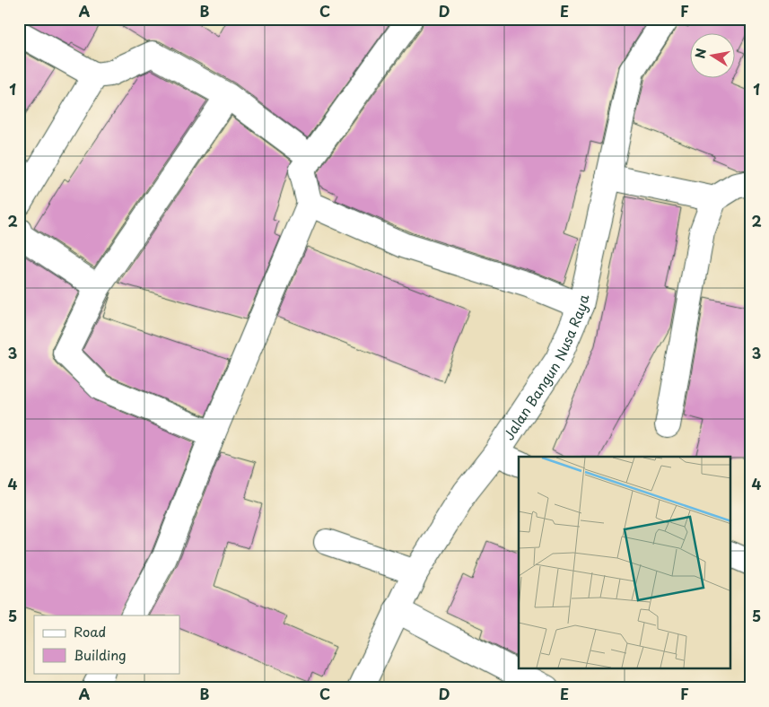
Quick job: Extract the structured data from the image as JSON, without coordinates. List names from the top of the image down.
{
  "streets": {
    "street": ["Jalan Bangun Nusa Raya"]
  },
  "legend": ["Road", "Building"],
  "north": "left",
  "grid": {
    "columns": [
      "A",
      "B",
      "C",
      "D",
      "E",
      "F"
    ],
    "rows": [
      "1",
      "2",
      "3",
      "4",
      "5"
    ]
  }
}
